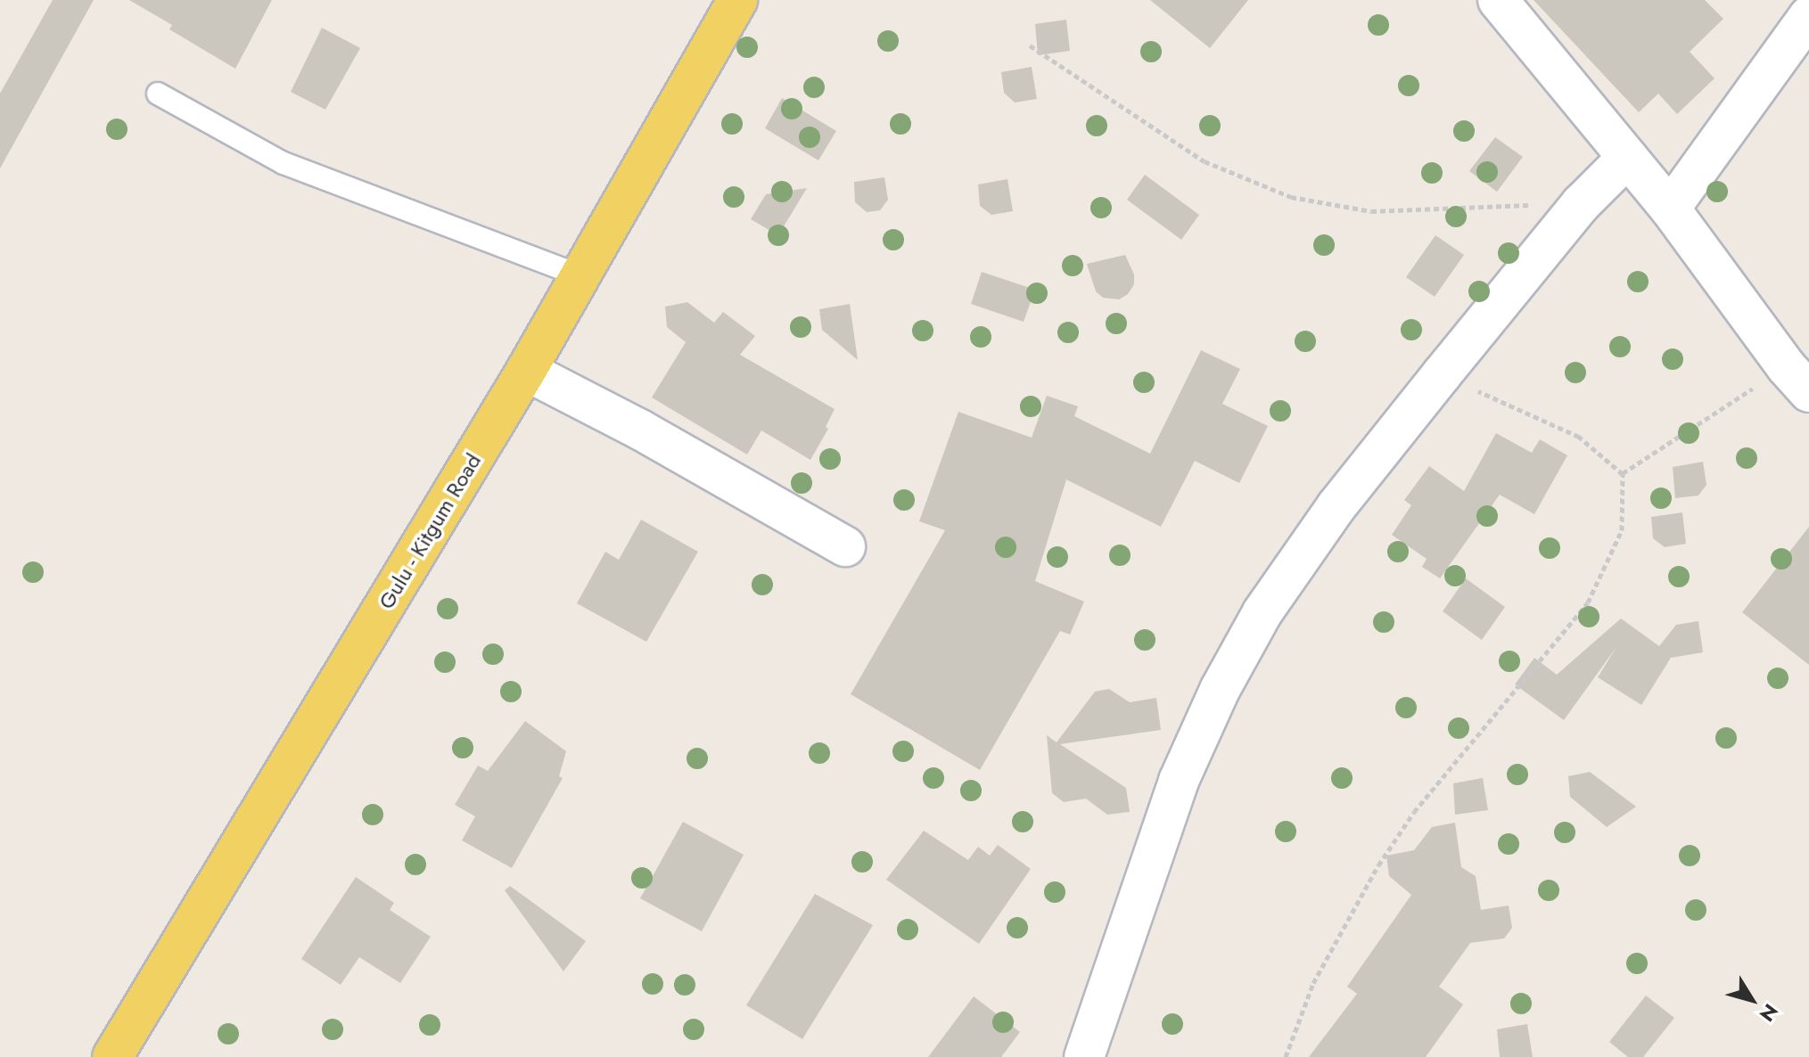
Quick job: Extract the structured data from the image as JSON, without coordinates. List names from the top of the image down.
{
  "streets": {
    "main road": ["Gulu - Kitgum Road"]
  },
  "north": "bottom right"
}
